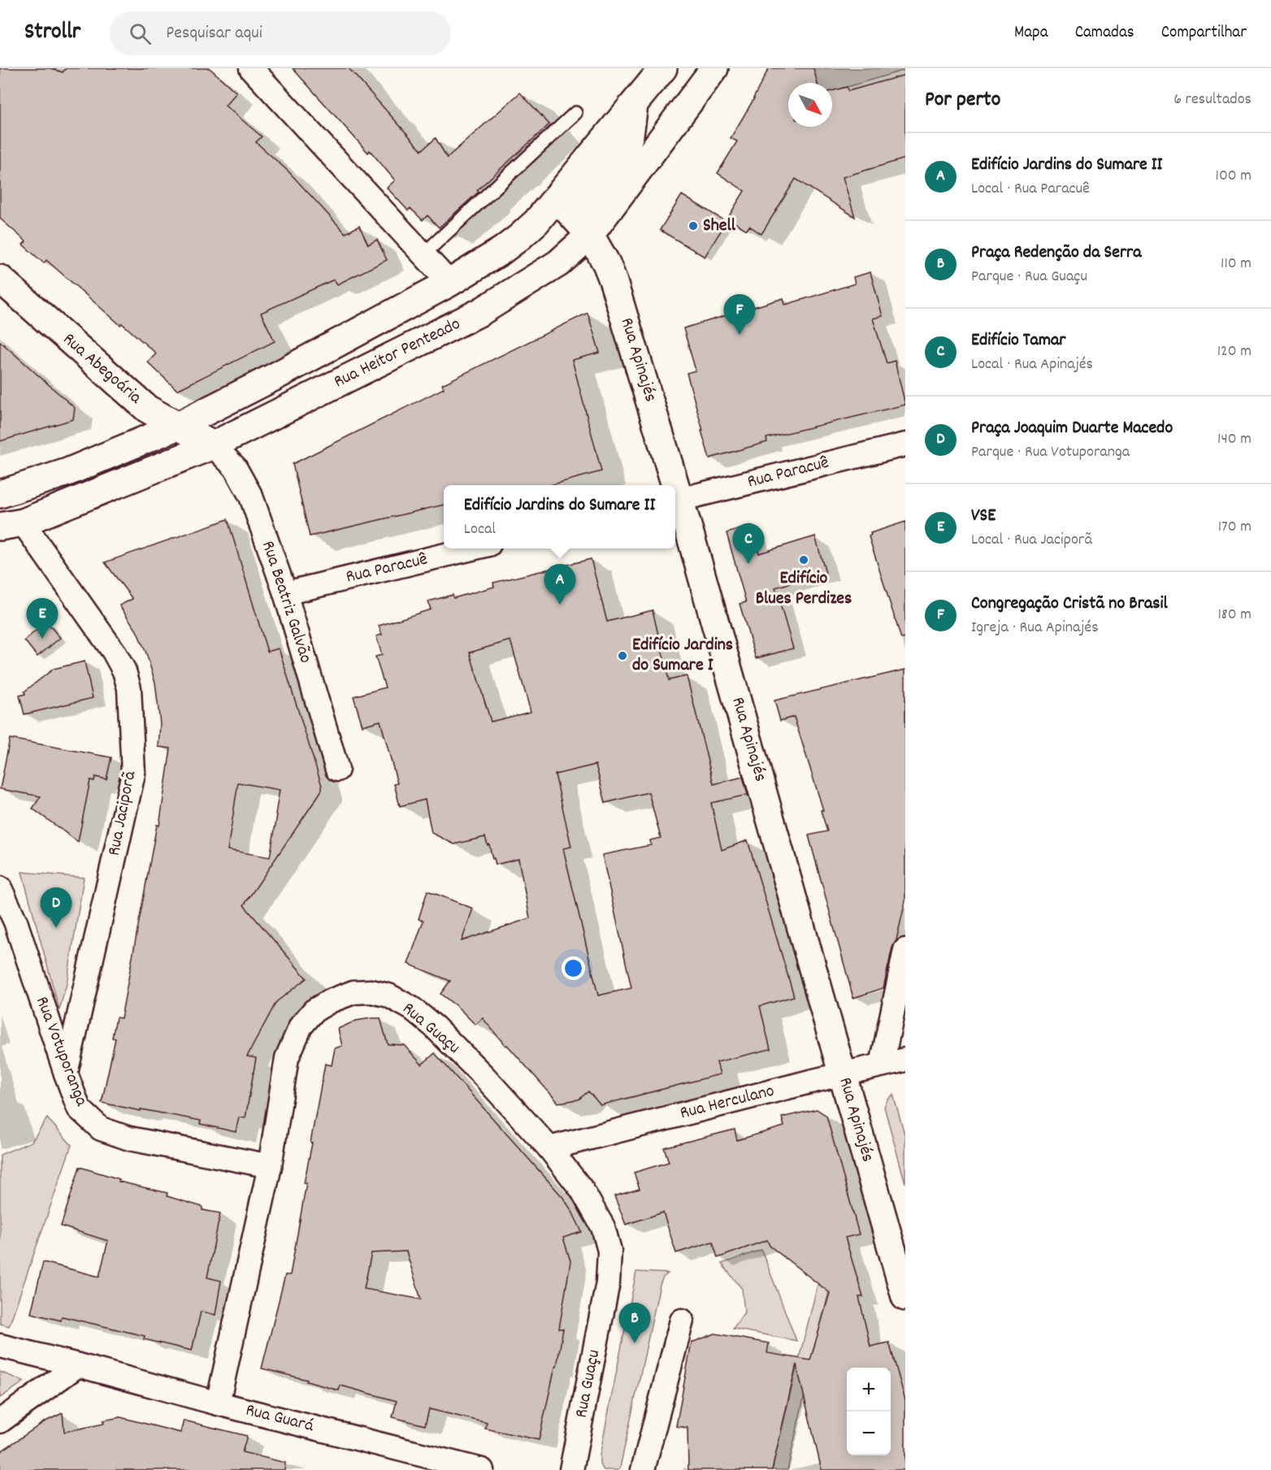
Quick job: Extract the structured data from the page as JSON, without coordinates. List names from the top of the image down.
{
  "streets": {
    "main road": ["Rua Heitor Penteado", "Rua Apinajés", "Rua Abegoária"],
    "street": [
      "Rua Paracuê",
      "Rua Beatriz Galvão",
      "Rua Jaciporã",
      "Rua Guaçu",
      "Rua Votuporanga",
      "Rua Herculano",
      "Rua Guará"
    ]
  },
  "crossings": [
    ["Rua Heitor Penteado", "Rua Apinajés"],
    ["Rua Heitor Penteado", "Rua Abegoária"],
    ["Rua Heitor Penteado", "Rua Beatriz Galvão"],
    ["Rua Heitor Penteado", "Rua Jaciporã"],
    ["Rua Apinajés", "Rua Paracuê"],
    ["Rua Apinajés", "Rua Herculano"],
    ["Rua Abegoária", "Rua Beatriz Galvão"],
    ["Rua Paracuê", "Rua Beatriz Galvão"],
    ["Rua Jaciporã", "Rua Votuporanga"],
    ["Rua Guaçu", "Rua Votuporanga"],
    ["Rua Guaçu", "Rua Herculano"],
    ["Rua Guaçu", "Rua Guará"]
  ],
  "places": ["Shell", "Edifício Blues Perdizes", "Edifício Jardins do Sumare I"],
  "north": "bottom right",
  "page": {
    "header": "Strollr",
    "search": "Pesquisar aqui",
    "nav": ["Mapa", "Camadas", "Compartilhar"],
    "heading": ["Por perto", "6 resultados"],
    "list": [
      {
        "mark": "A",
        "name": "Edifício Jardins do Sumare II",
        "note": "Local · Rua Paracuê",
        "value": "100 m"
      },
      {
        "mark": "B",
        "name": "Praça Redenção da Serra",
        "note": "Parque · Rua Guaçu",
        "value": "110 m"
      },
      {
        "mark": "C",
        "name": "Edifício Tamar",
        "note": "Local · Rua Apinajés",
        "value": "120 m"
      },
      {
        "mark": "D",
        "name": "Praça Joaquim Duarte Macedo",
        "note": "Parque · Rua Votuporanga",
        "value": "140 m"
      },
      {
        "mark": "E",
        "name": "VSE",
        "note": "Local · Rua Jaciporã",
        "value": "170 m"
      },
      {
        "mark": "F",
        "name": "Congregação Cristã no Brasil",
        "note": "Igreja · Rua Apinajés",
        "value": "180 m"
      }
    ],
    "pins": [
      "F",
      "C",
      "A",
      "E",
      "D",
      "B"
    ],
    "popup": ["Edifício Jardins do Sumare II", "Local"],
    "map_buttons": ["+", "−"]
  }
}
